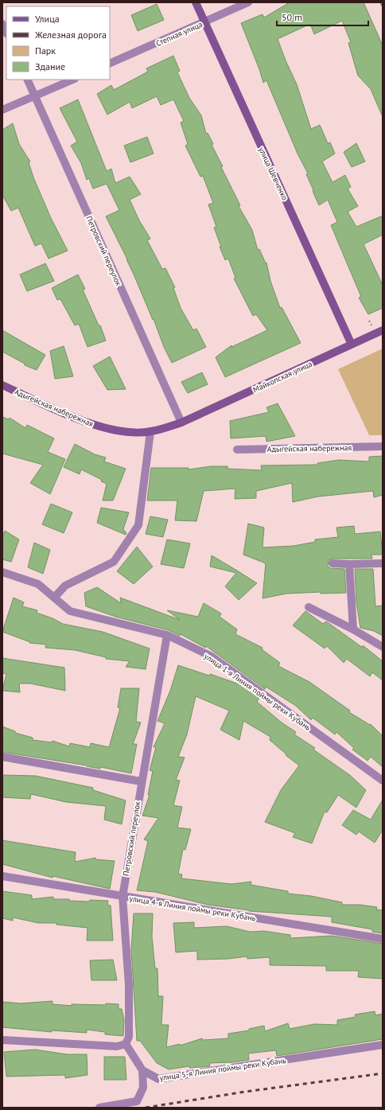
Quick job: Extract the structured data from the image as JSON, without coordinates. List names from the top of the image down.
{
  "streets": {
    "street": [
      "Степная улица",
      "улица Шевченко",
      "Петровский переулок",
      "Майкопская улица",
      "Адыгейская набережная",
      "улица 1-я Линия поймы реки Кубань",
      "улица 4-я Линия поймы реки Кубань",
      "улица 5-я Линия поймы реки Кубань"
    ]
  },
  "crossings": [
    ["Степная улица", "улица Шевченко"],
    ["улица Шевченко", "Майкопская улица"],
    ["Петровский переулок", "Майкопская улица"],
    ["Петровский переулок", "Адыгейская набережная"],
    ["Петровский переулок", "улица 1-я Линия поймы реки Кубань"],
    ["Петровский переулок", "улица 4-я Линия поймы реки Кубань"],
    ["Петровский переулок", "улица 5-я Линия поймы реки Кубань"],
    ["Майкопская улица", "Адыгейская набережная"]
  ],
  "legend": [
    "Улица",
    "Железная дорога",
    "Парк",
    "Здание"
  ],
  "scale_bar": "50 m"
}
